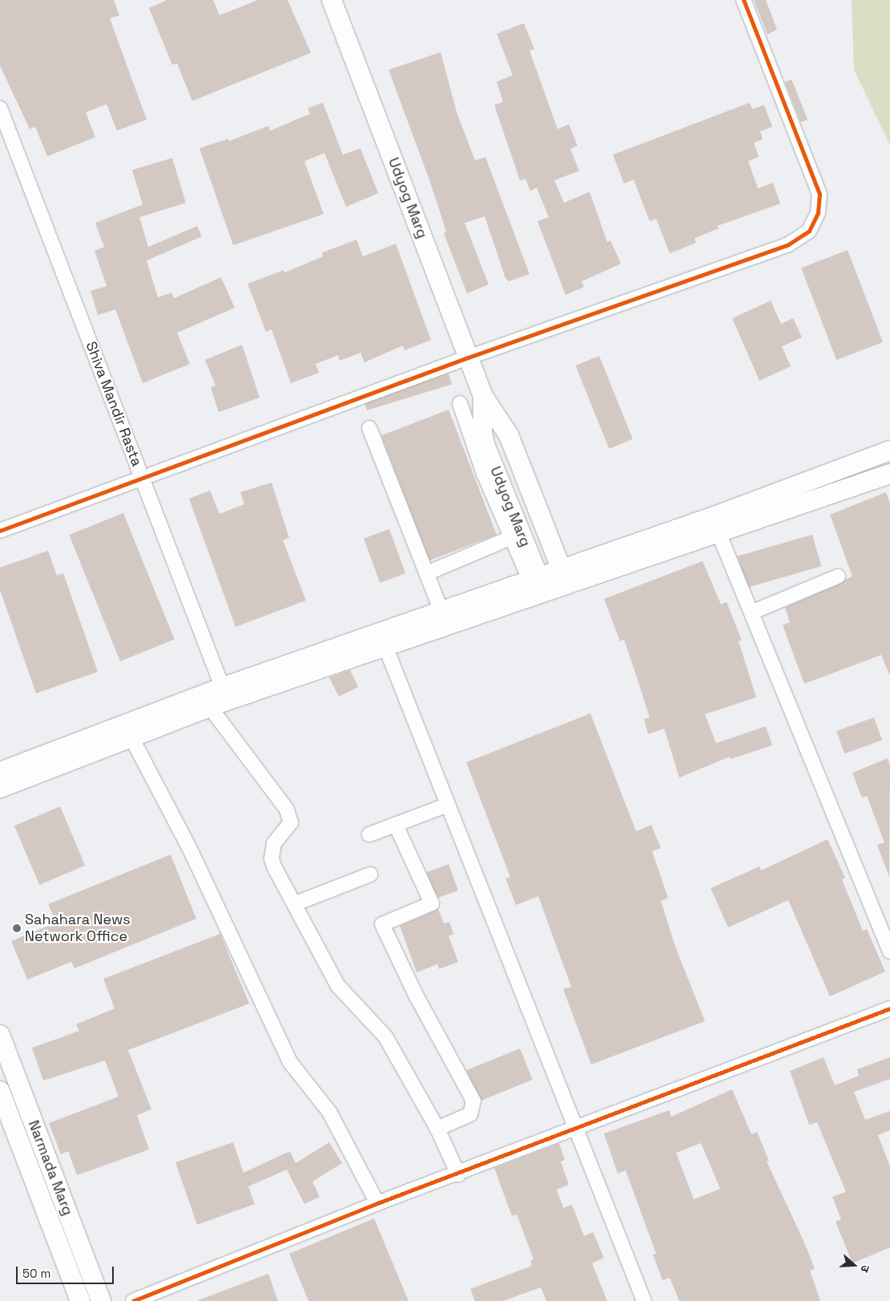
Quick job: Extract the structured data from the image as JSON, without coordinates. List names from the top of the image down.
{
  "streets": {
    "main road": ["Udyog Marg", "Narmada Marg"],
    "street": ["Shiva Mandir Rasta"]
  },
  "places": ["Sahahara News Network Office"],
  "scale_bar": "50 m",
  "north": "right"
}
